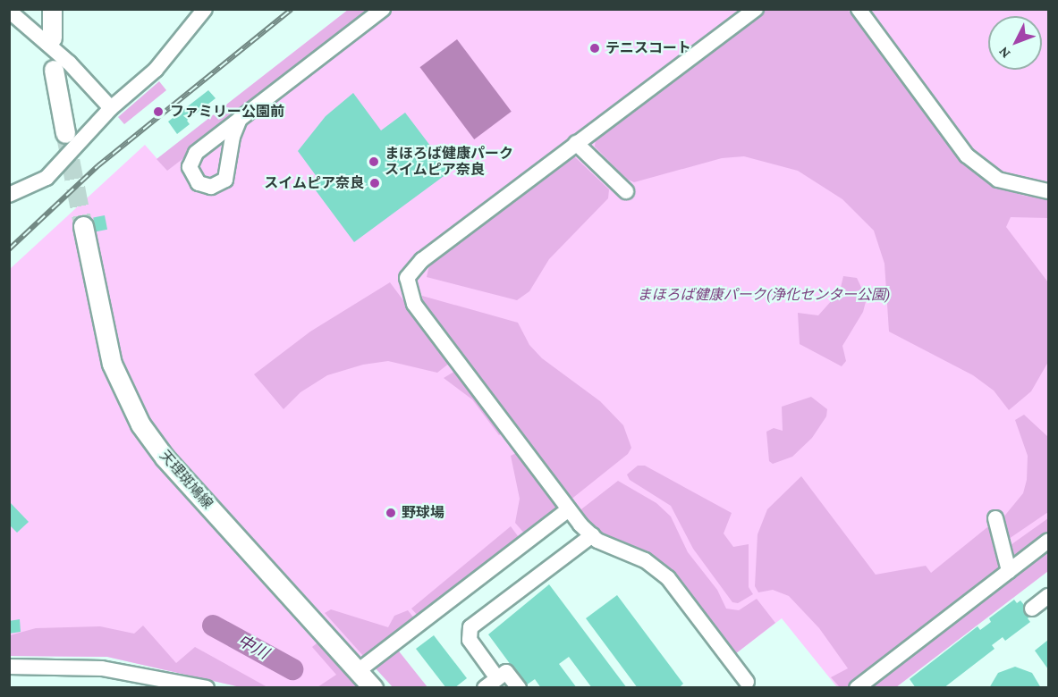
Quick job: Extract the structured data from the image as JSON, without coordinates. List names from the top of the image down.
{
  "streets": {
    "main road": ["天理斑鳩線"]
  },
  "water": ["中川"],
  "parks": ["まほろば健康パーク(浄化センター公園)"],
  "places": [
    "テニスコート",
    "ファミリー公園前",
    "まほろば健康パーク スイムピア奈良",
    "スイムピア奈良",
    "野球場"
  ],
  "north": "bottom left"
}
